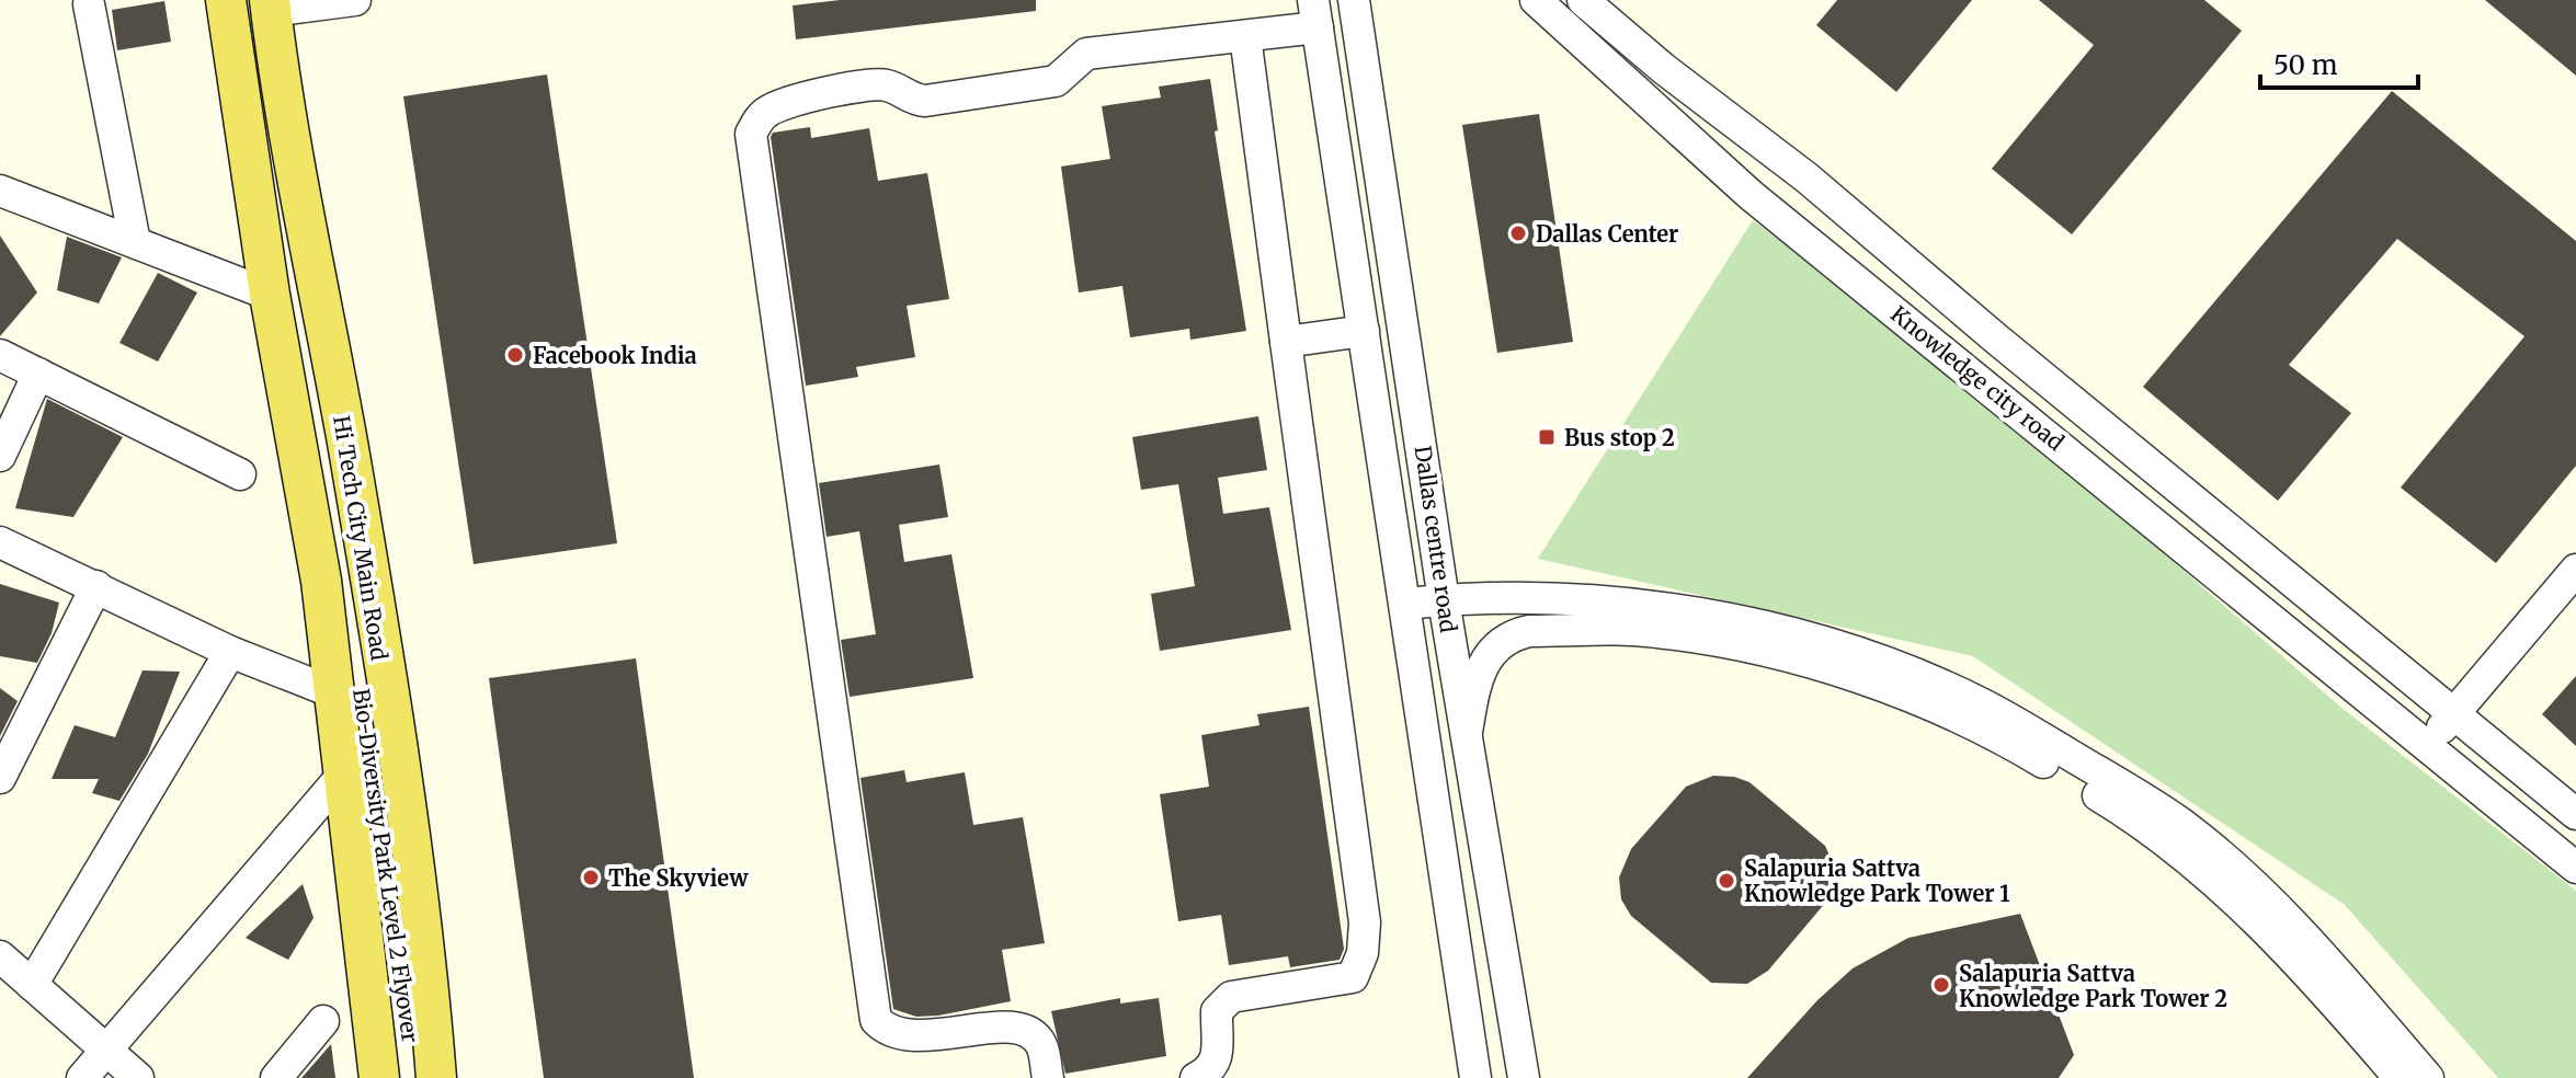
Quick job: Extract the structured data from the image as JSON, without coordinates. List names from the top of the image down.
{
  "streets": {
    "main road": ["Hi Tech City Main Road", "Bio-Diversity Park Level 2 Flyover"],
    "street": ["Knowledge city road", "Dallas centre road"]
  },
  "crossings": [
    ["Hi Tech City Main Road", "Bio-Diversity Park Level 2 Flyover"]
  ],
  "places": {
    "other": [
      "Dallas Center",
      "Facebook India",
      "The Skyview",
      "Salapuria Sattva Knowledge Park Tower 1",
      "Salapuria Sattva Knowledge Park Tower 2"
    ],
    "transit": ["Bus stop 2"]
  },
  "scale_bar": "50 m"
}
